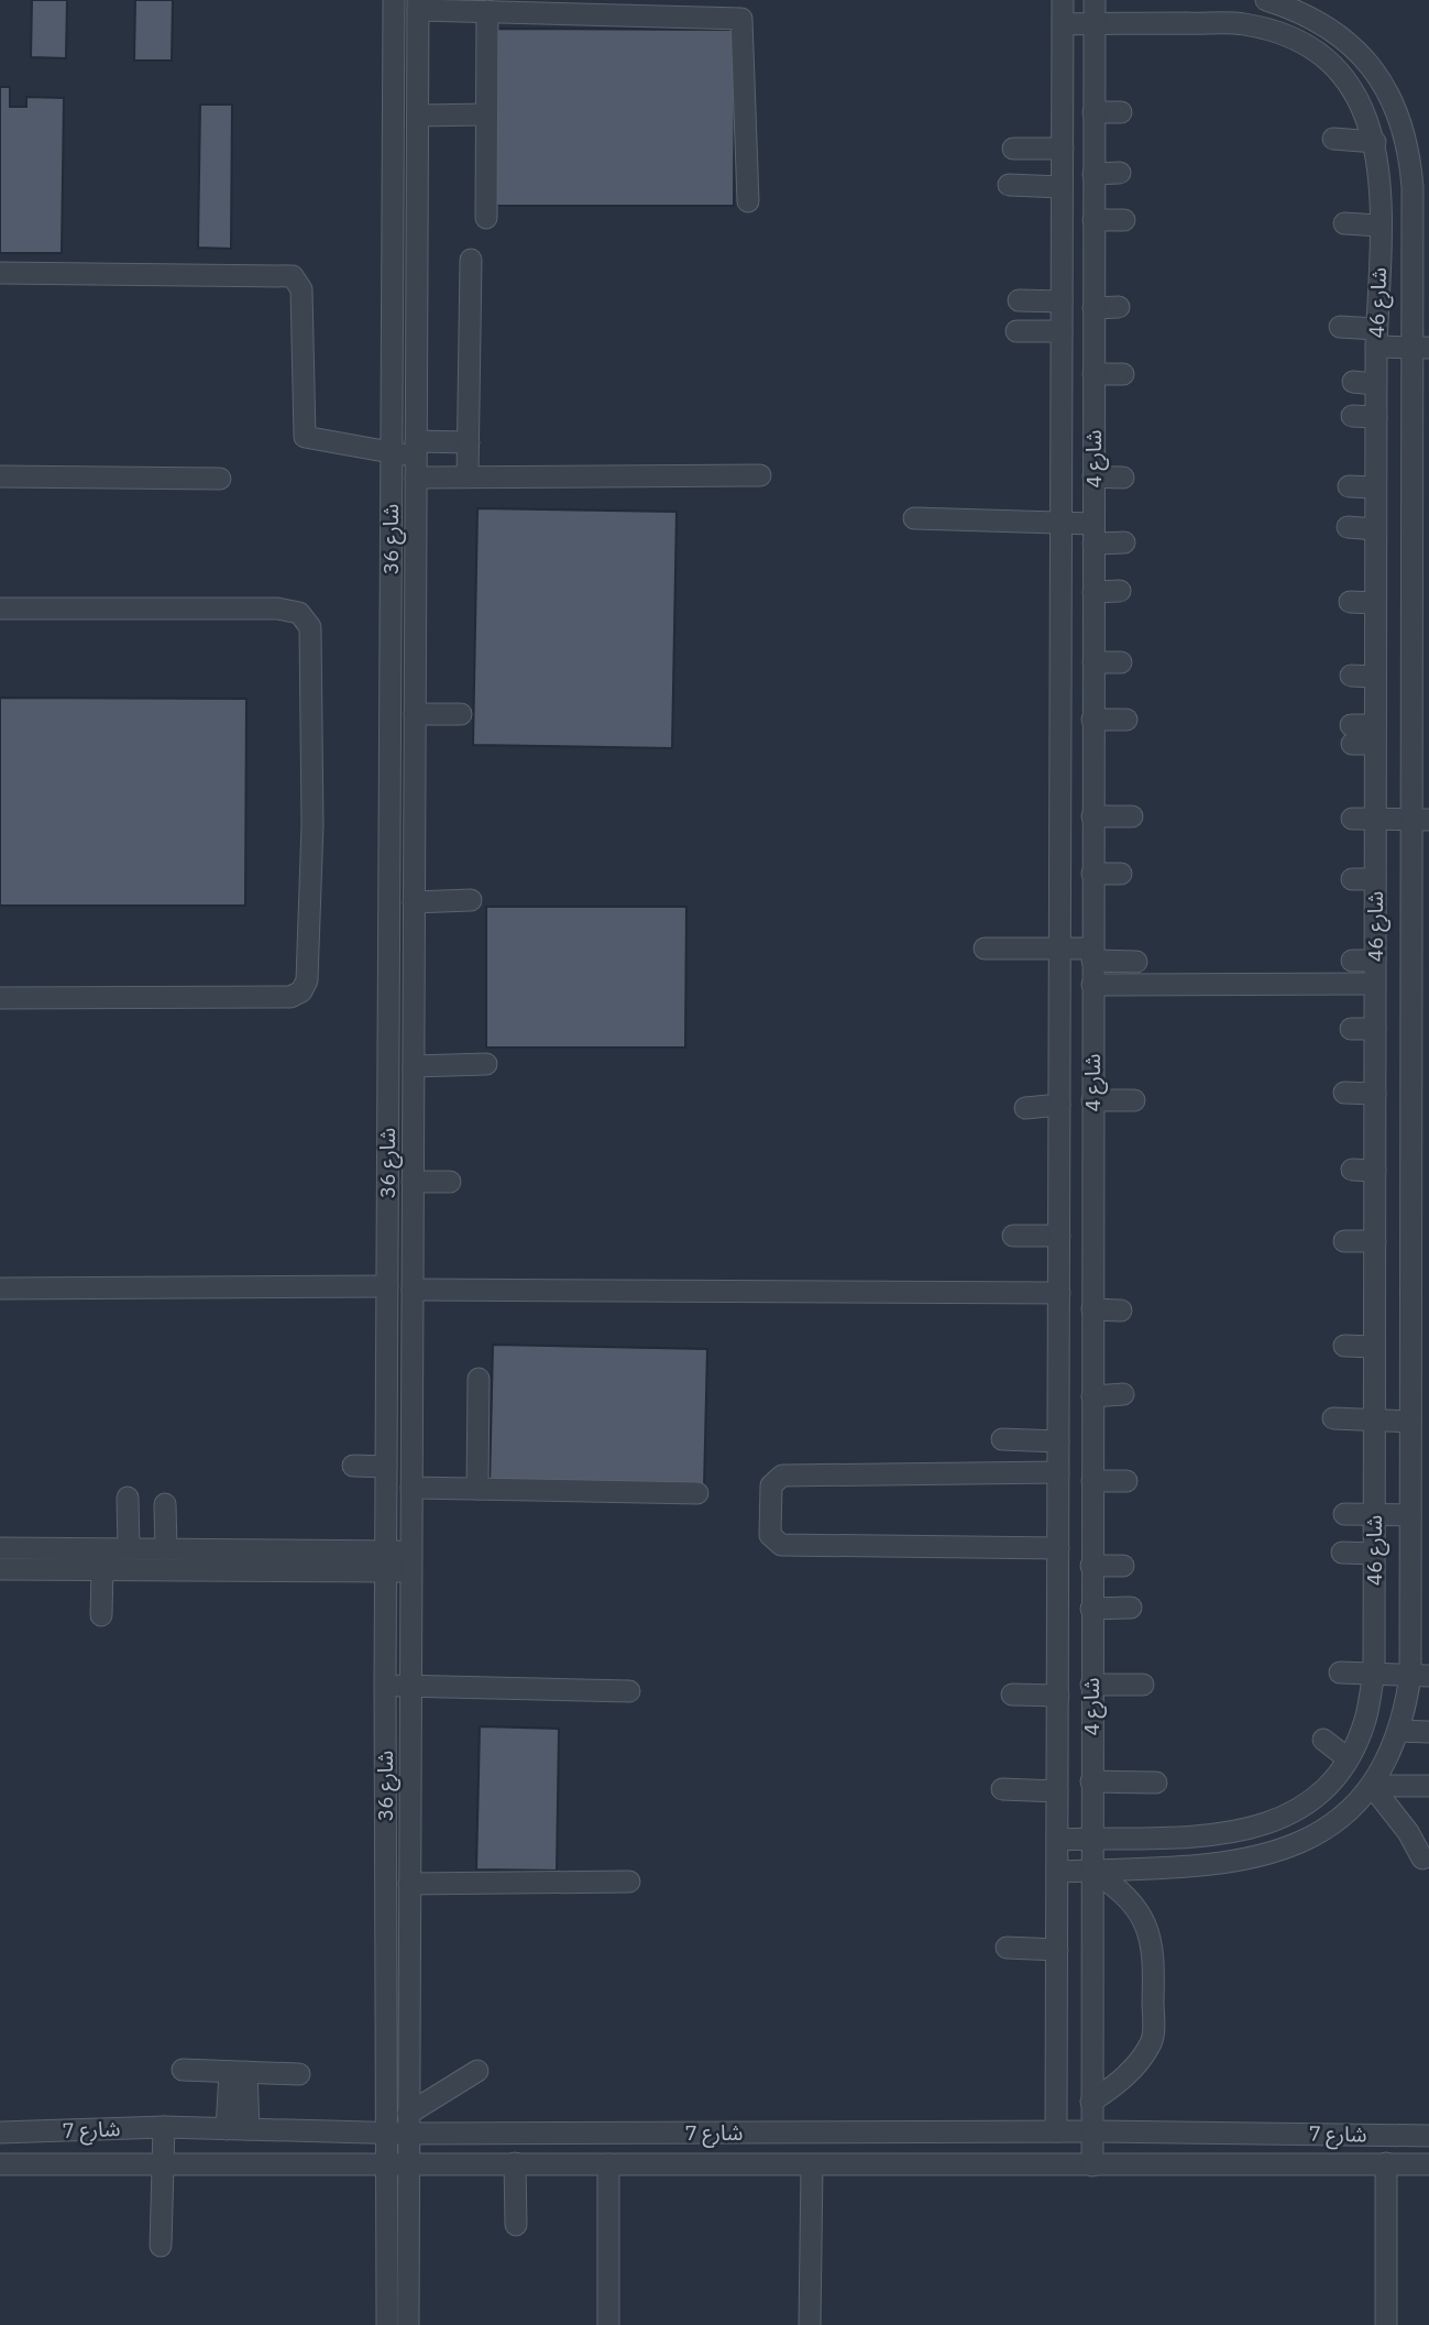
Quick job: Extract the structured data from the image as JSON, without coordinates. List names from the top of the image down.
{
  "streets": {
    "street": [
      "شارع 46",
      "شارع 4",
      "شارع 36",
      "شارع 7"
    ]
  },
  "crossings": [
    ["شارع 46", "شارع 4"],
    ["شارع 4", "شارع 7"],
    ["شارع 36", "شارع 7"]
  ]
}
